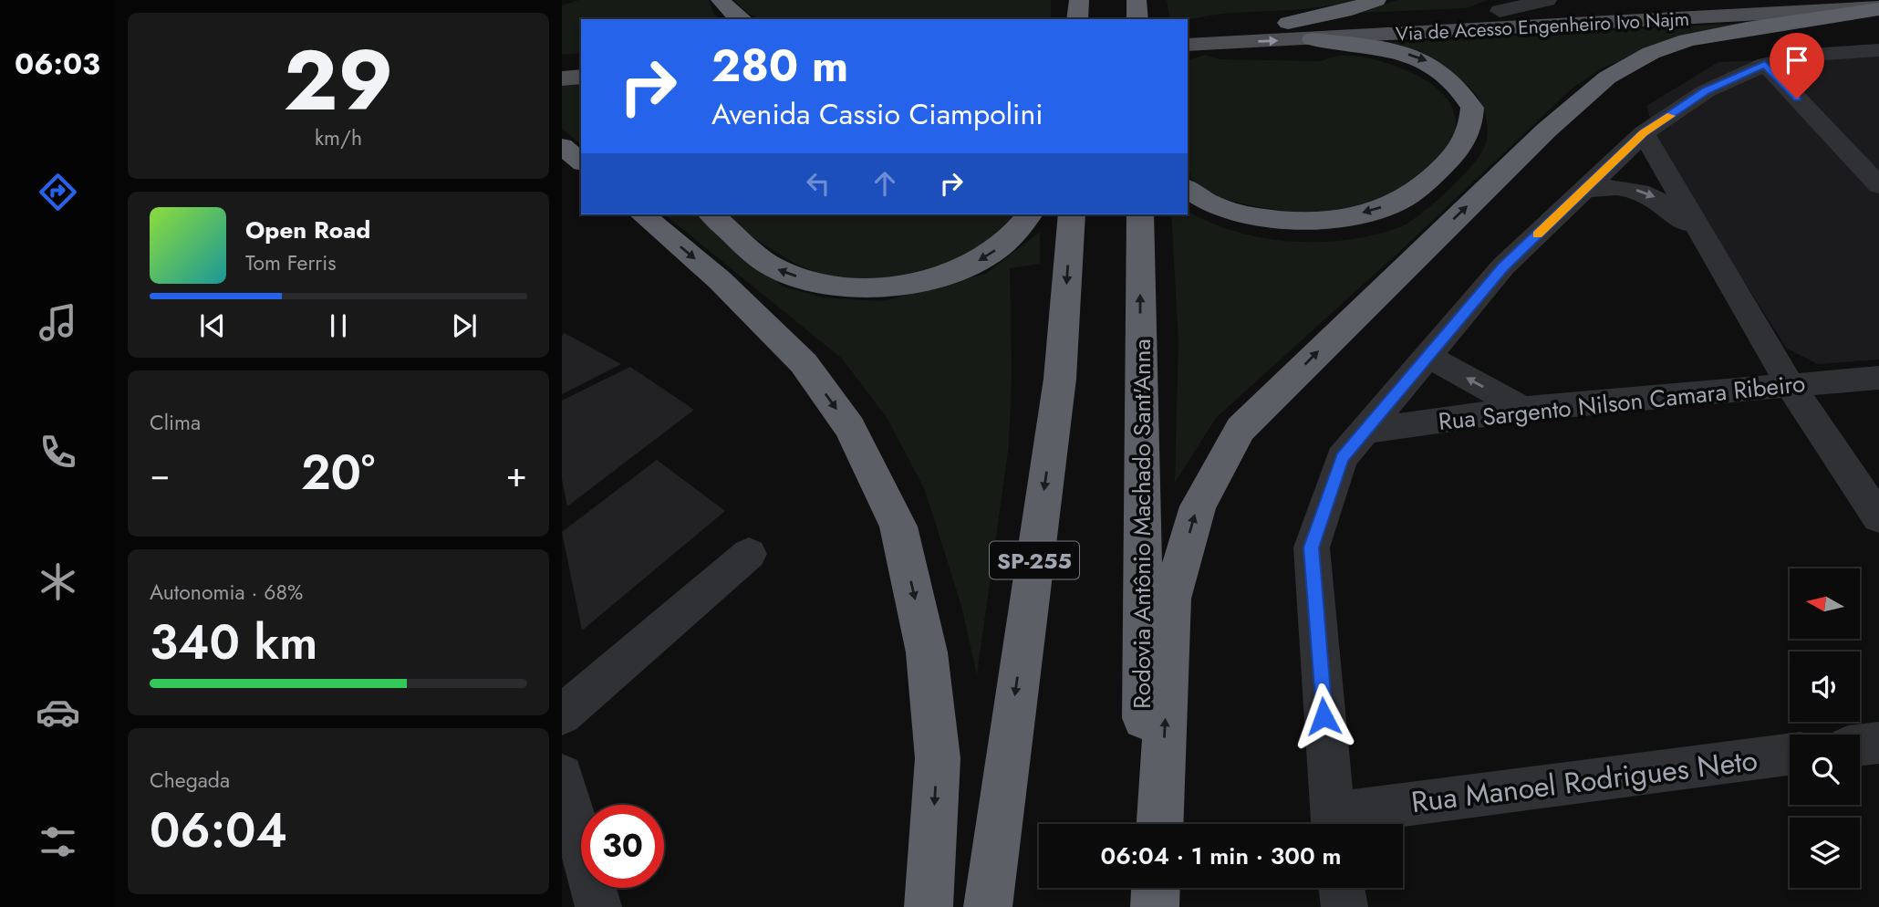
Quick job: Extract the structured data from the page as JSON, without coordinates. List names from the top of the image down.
{
  "streets": {
    "highway": ["Rodovia Antônio Machado Sant'Anna", "SP-255"],
    "main road": ["Via de Acesso Engenheiro Ivo Najm"],
    "street": ["Rua Sargento Nilson Camara Ribeiro", "Rua Manoel Rodrigues Neto"]
  },
  "north": "left",
  "page": {
    "tabs": "06:03",
    "tile": [
      ["29", "km/h"],
      "Clima",
      ["Autonomia · 68%", "340 km"],
      ["Chegada", "06:04"]
    ],
    "turn": ["280 m", "Avenida Cassio Ciampolini"],
    "song": ["Open Road", "Tom Ferris"],
    "heat": ["−", "20°", "+"],
    "limit": "30",
    "trip": "06:04 · 1 min · 300 m"
  }
}
